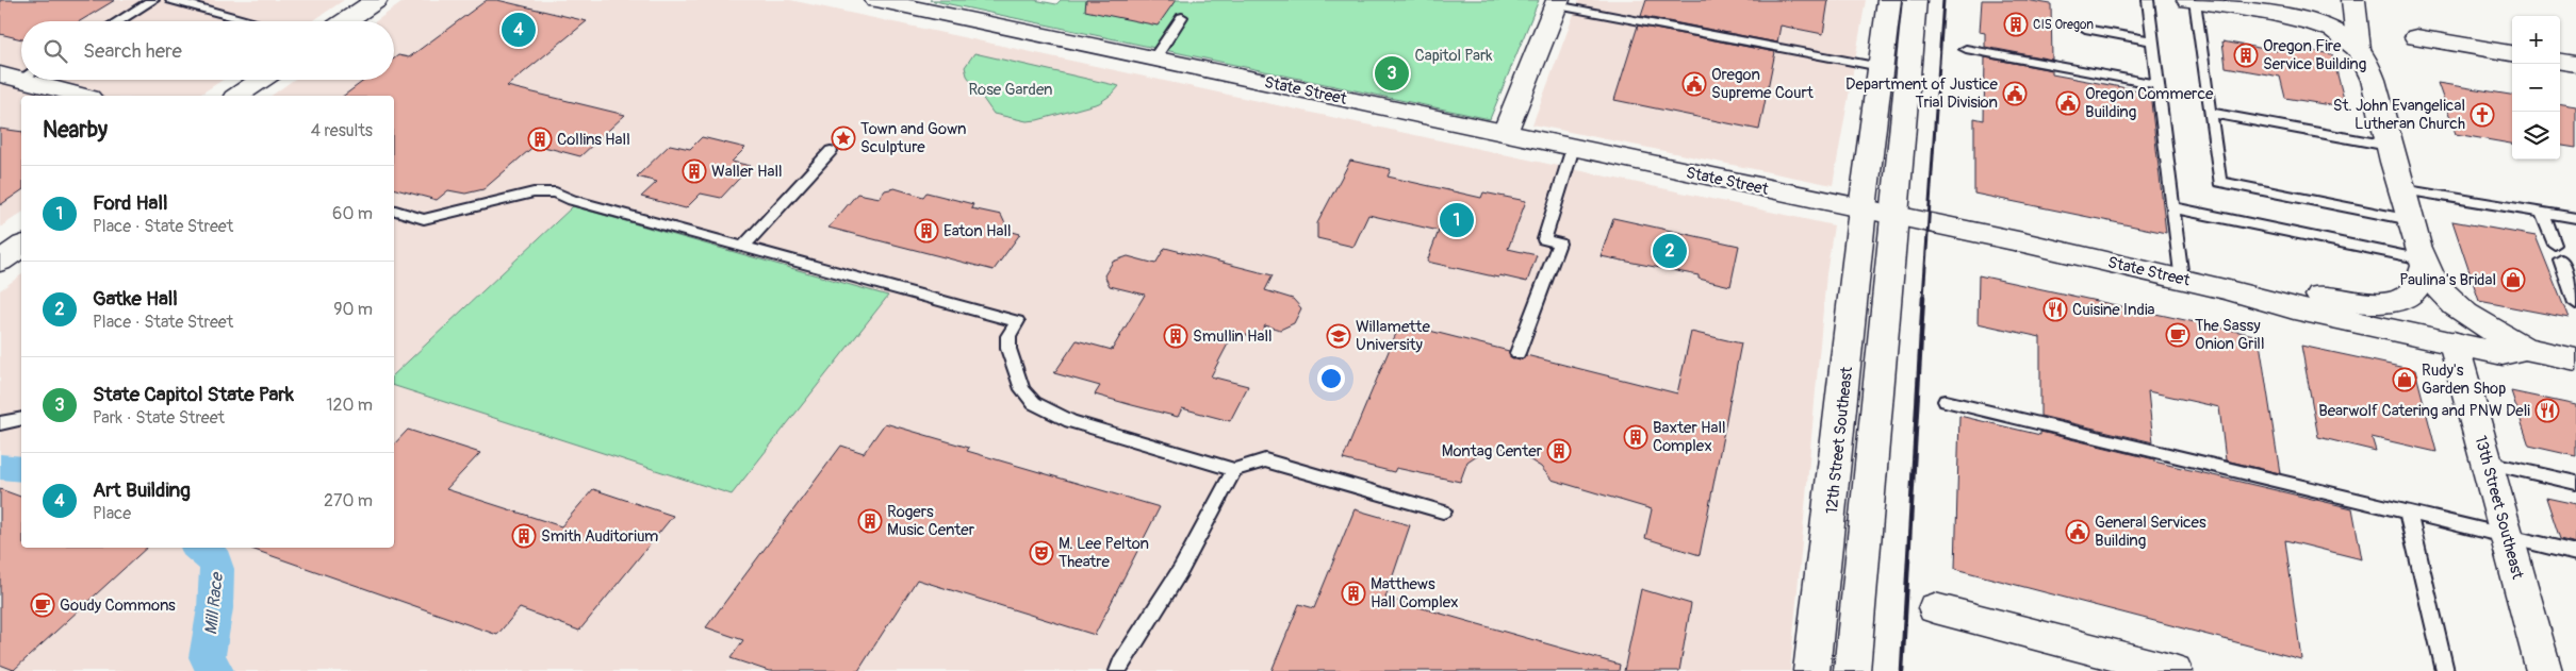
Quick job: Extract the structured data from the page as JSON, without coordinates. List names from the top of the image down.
{
  "streets": {
    "main road": ["State Street", "12th Street Southeast", "13th Street Southeast"]
  },
  "crossings": [
    ["State Street", "12th Street Southeast"],
    ["State Street", "13th Street Southeast"]
  ],
  "water": ["Mill Race"],
  "parks": ["Capitol Park", "Rose Garden"],
  "places": {
    "building": [
      "CIS Oregon",
      "Oregon Fire Service Building",
      "Collins Hall",
      "Waller Hall",
      "Eaton Hall",
      "Smullin Hall",
      "Baxter Hall Complex",
      "Montag Center",
      "Rogers Music Center",
      "Smith Auditorium",
      "Matthews Hall Complex"
    ],
    "public building": [
      "Oregon Supreme Court",
      "Department of Justice Trial Division",
      "Oregon Commerce Building",
      "General Services Building"
    ],
    "church": ["St. John Evangelical Lutheran Church"],
    "place": ["Town and Gown Sculpture"],
    "shop": ["Paulina's Bridal", "Rudy's Garden Shop"],
    "restaurant": ["Cuisine India", "Bearwolf Catering and PNW Deli"],
    "cafe": ["The Sassy Onion Grill", "Goudy Commons"],
    "school or university": ["Willamette University"],
    "theatre": ["M. Lee Pelton Theatre"]
  },
  "page": {
    "pins": [
      "4",
      "3",
      "1",
      "2"
    ],
    "map_buttons": ["+", "−"],
    "search": "Search here",
    "heading": ["Nearby", "4 results"],
    "list": [
      {
        "mark": "1",
        "name": "Ford Hall",
        "note": "Place · State Street",
        "value": "60 m"
      },
      {
        "mark": "2",
        "name": "Gatke Hall",
        "note": "Place · State Street",
        "value": "90 m"
      },
      {
        "mark": "3",
        "name": "State Capitol State Park",
        "note": "Park · State Street",
        "value": "120 m"
      },
      {
        "mark": "4",
        "name": "Art Building",
        "note": "Place",
        "value": "270 m"
      }
    ]
  }
}
